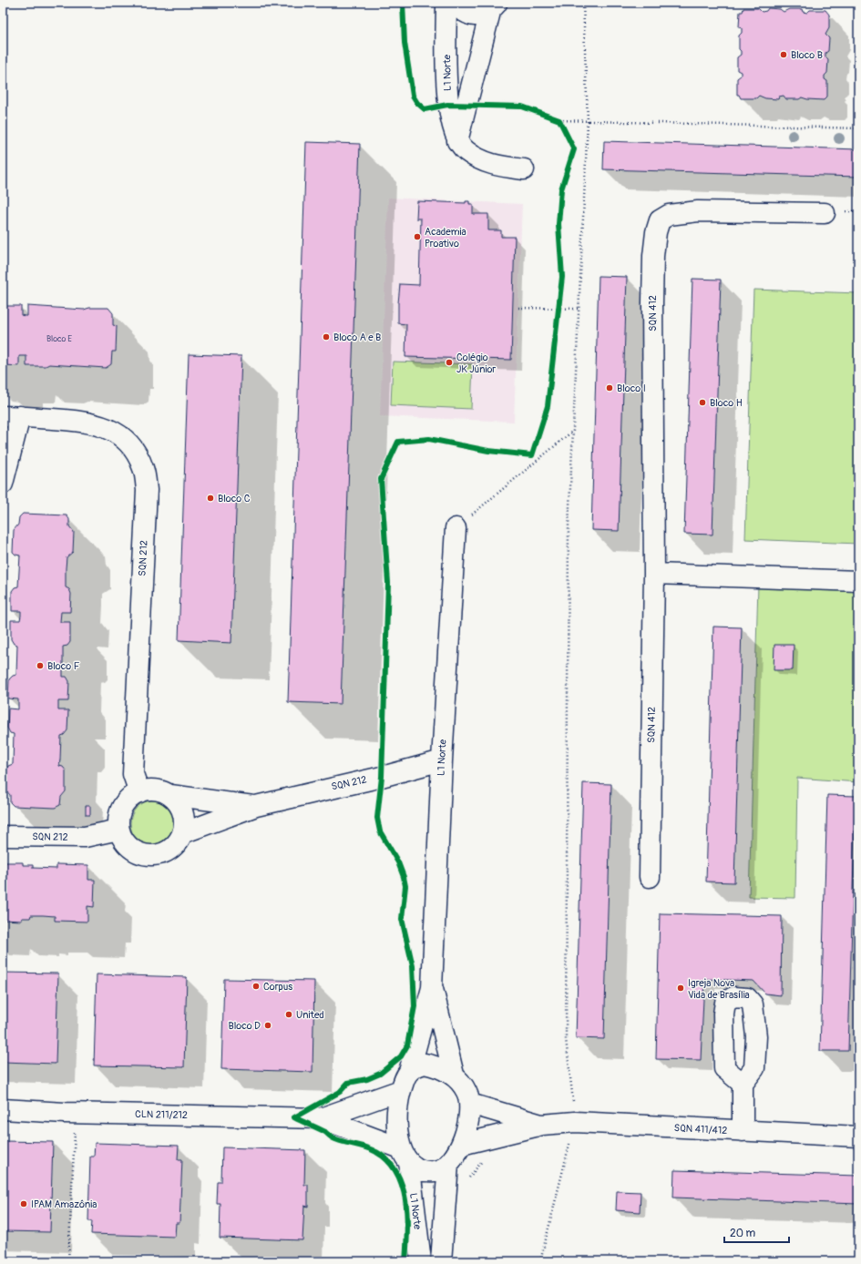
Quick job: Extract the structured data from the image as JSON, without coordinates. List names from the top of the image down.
{
  "streets": {
    "street": [
      "L1 Norte",
      "SQN 412",
      "SQN 212",
      "CLN 211/212",
      "SQN 411/412"
    ]
  },
  "crossings": [
    ["L1 Norte", "SQN 212"],
    ["L1 Norte", "CLN 211/212"],
    ["L1 Norte", "SQN 411/412"],
    ["CLN 211/212", "SQN 411/412"]
  ],
  "places": [
    "Bloco B",
    "Academia Proativo",
    "Bloco A e B",
    "Colégio JK Júnior",
    "Bloco I",
    "Bloco H",
    "Bloco C",
    "Bloco F",
    "Corpus",
    "Igreja Nova Vida de Brasília",
    "United",
    "Bloco D",
    "IPAM Amazônia"
  ],
  "house_numbers": ["Bloco E"],
  "scale_bar": "20 m"
}
